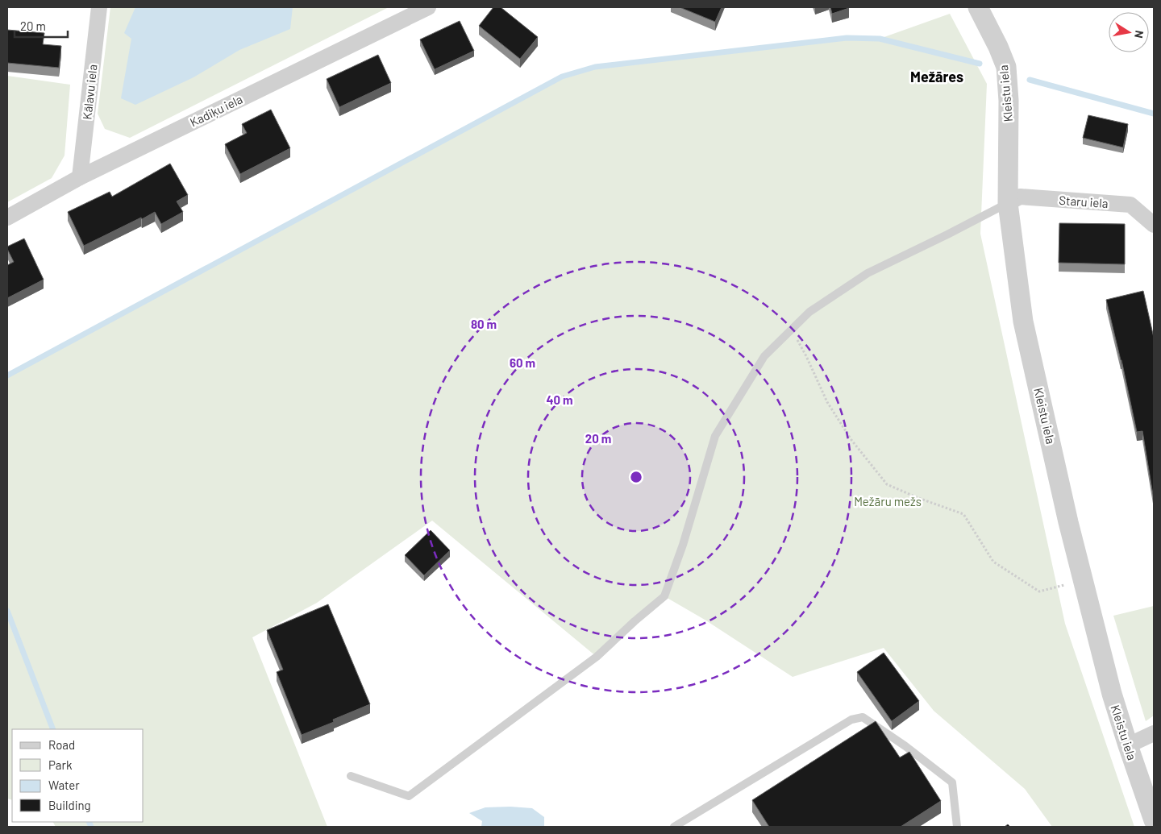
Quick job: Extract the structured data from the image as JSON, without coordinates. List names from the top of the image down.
{
  "streets": {
    "street": [
      "Kālavu iela",
      "Kleistu iela",
      "Kadiķu iela",
      "Staru iela"
    ]
  },
  "crossings": [
    ["Kālavu iela", "Kadiķu iela"],
    ["Kleistu iela", "Staru iela"]
  ],
  "districts": ["Mežāres"],
  "parks": ["Mežāru mežs"],
  "legend": [
    "Road",
    "Park",
    "Water",
    "Building"
  ],
  "scale_bar": "20 m",
  "north": "right",
  "rings": [
    "80 m",
    "60 m",
    "40 m",
    "20 m"
  ]
}
